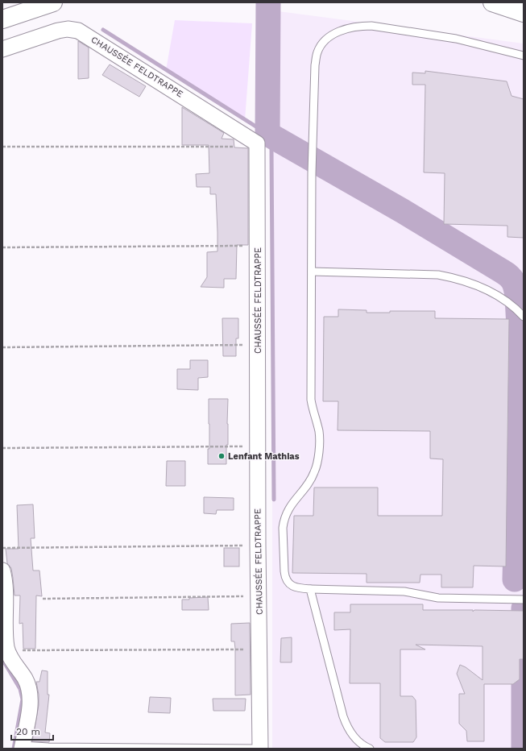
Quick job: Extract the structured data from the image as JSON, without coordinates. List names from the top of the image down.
{
  "streets": {
    "street": ["CHAUSSÉE FELDTRAPPE"]
  },
  "places": ["Lenfant Mathias"],
  "scale_bar": "20 m"
}
